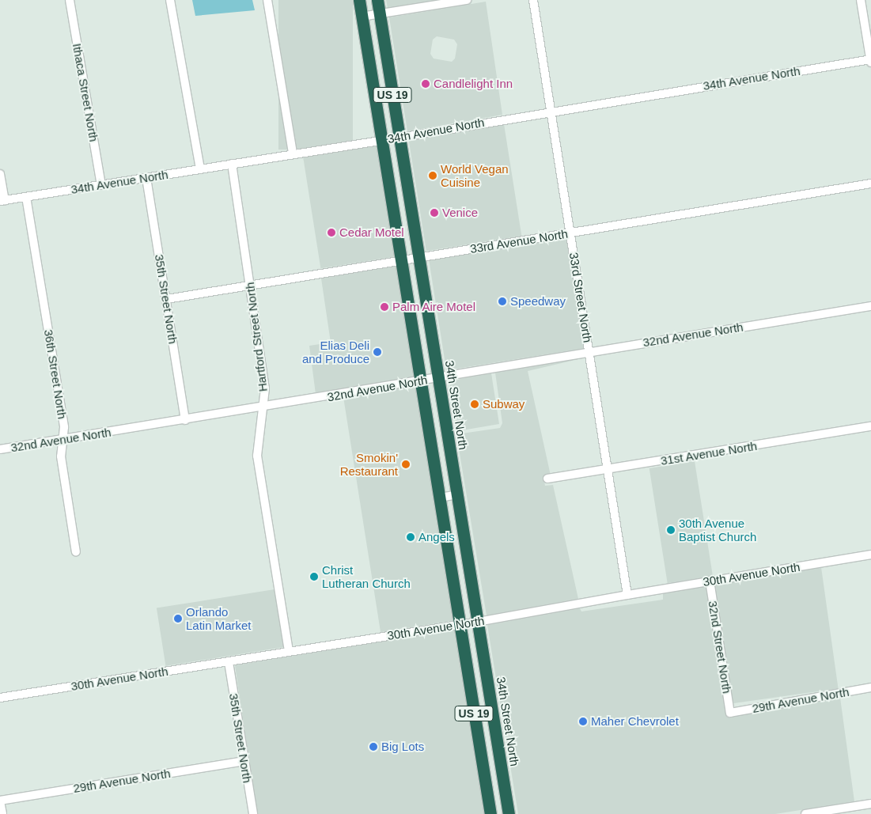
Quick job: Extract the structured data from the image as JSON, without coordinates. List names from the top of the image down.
{
  "streets": {
    "highway": ["US 19", "34th Street North"],
    "street": [
      "34th Avenue North",
      "Ithaca Street North",
      "33rd Avenue North",
      "33rd Street North",
      "35th Street North",
      "32nd Avenue North",
      "Hartford Street North",
      "36th Street North",
      "31st Avenue North",
      "30th Avenue North",
      "32nd Street North",
      "29th Avenue North"
    ]
  },
  "crossings": [
    ["34th Avenue North", "Ithaca Street North"],
    ["34th Avenue North", "US 19"],
    ["34th Avenue North", "33rd Street North"],
    ["34th Avenue North", "35th Street North"],
    ["34th Avenue North", "Hartford Street North"],
    ["34th Avenue North", "36th Street North"],
    ["34th Avenue North", "34th Street North"],
    ["US 19", "33rd Avenue North"],
    ["US 19", "32nd Avenue North"],
    ["US 19", "30th Avenue North"],
    ["33rd Avenue North", "33rd Street North"],
    ["33rd Avenue North", "35th Street North"],
    ["33rd Avenue North", "Hartford Street North"],
    ["33rd Avenue North", "34th Street North"],
    ["33rd Street North", "32nd Avenue North"],
    ["33rd Street North", "31st Avenue North"],
    ["33rd Street North", "30th Avenue North"],
    ["35th Street North", "32nd Avenue North"],
    ["35th Street North", "30th Avenue North"],
    ["35th Street North", "29th Avenue North"],
    ["32nd Avenue North", "Hartford Street North"],
    ["32nd Avenue North", "36th Street North"],
    ["32nd Avenue North", "34th Street North"],
    ["Hartford Street North", "30th Avenue North"],
    ["34th Street North", "30th Avenue North"],
    ["30th Avenue North", "32nd Street North"],
    ["32nd Street North", "29th Avenue North"]
  ],
  "places": [
    "Candlelight Inn",
    "World Vegan Cuisine",
    "Venice",
    "Cedar Motel",
    "Speedway",
    "Palm Aire Motel",
    "Elias Deli and Produce",
    "Subway",
    "Smokin' Restaurant",
    "30th Avenue Baptist Church",
    "Angels",
    "Christ Lutheran Church",
    "Orlando Latin Market",
    "Maher Chevrolet",
    "Big Lots"
  ]
}
